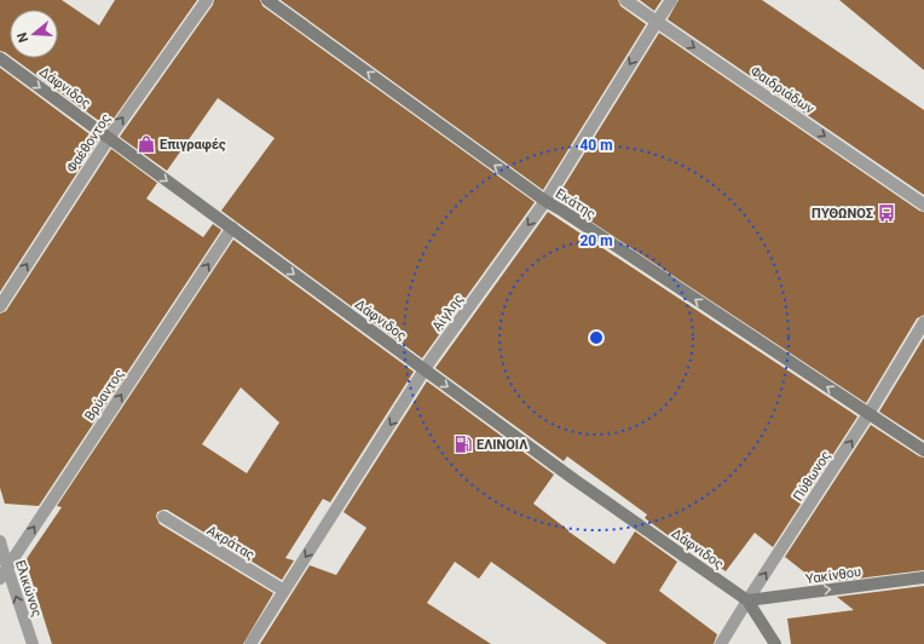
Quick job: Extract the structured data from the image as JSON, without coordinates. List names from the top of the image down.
{
  "streets": {
    "street": [
      "Δάφνιδος",
      "Φαιδριάδων",
      "Φαέθοντος",
      "Εκάτης",
      "Αίγλης",
      "Βρύαντος",
      "Πύθωνος",
      "Ακράτας",
      "Υακίνθου",
      "Ελικώνος"
    ]
  },
  "crossings": [
    ["Δάφνιδος", "Φαέθοντος"],
    ["Δάφνιδος", "Αίγλης"],
    ["Δάφνιδος", "Βρύαντος"],
    ["Δάφνιδος", "Πύθωνος"],
    ["Δάφνιδος", "Υακίνθου"],
    ["Φαιδριάδων", "Αίγλης"],
    ["Εκάτης", "Αίγλης"],
    ["Εκάτης", "Πύθωνος"],
    ["Αίγλης", "Ακράτας"],
    ["Βρύαντος", "Ελικώνος"],
    ["Πύθωνος", "Υακίνθου"]
  ],
  "one_way": [
    "Δάφνιδος",
    "Φαιδριάδων",
    "Φαέθοντος",
    "Εκάτης",
    "Αίγλης",
    "Βρύαντος",
    "Πύθωνος",
    "Υακίνθου",
    "Ελικώνος"
  ],
  "places": {
    "shop": ["Επιγραφές"],
    "bus stop": ["ΠΥΘΩΝΟΣ"],
    "fuel station": ["ΕΛΙΝΟΙΛ"]
  },
  "north": "left",
  "rings": ["40 m", "20 m"]
}
